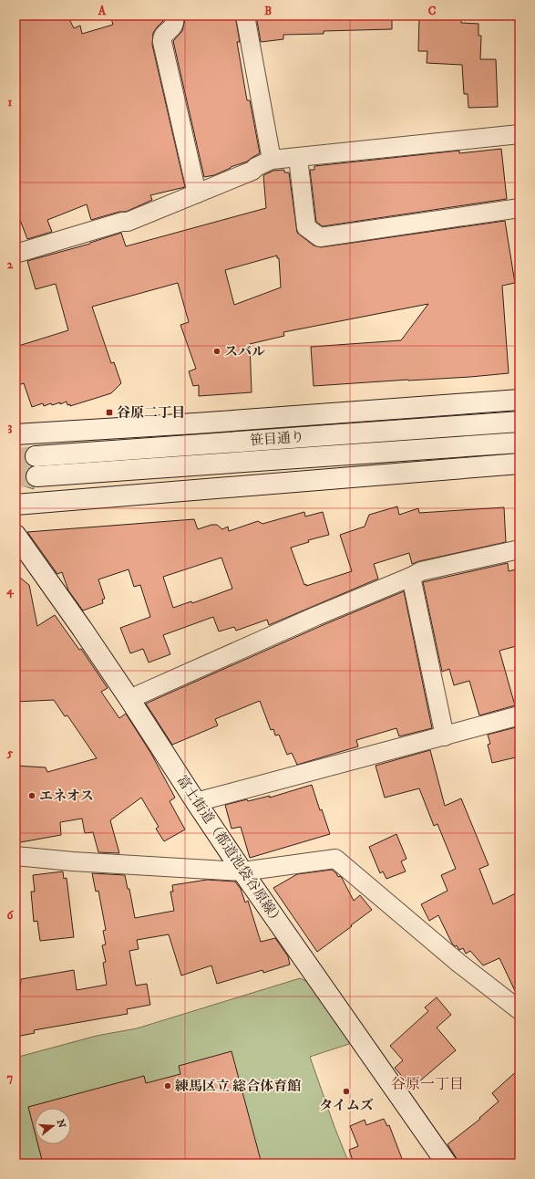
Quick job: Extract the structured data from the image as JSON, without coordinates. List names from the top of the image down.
{
  "streets": {
    "main road": ["笹目通り", "富士街道（都道池袋谷原線）"]
  },
  "districts": ["谷原一丁目"],
  "places": {
    "other": [
      "スバル",
      "エネオス",
      "練馬区立 総合体育館",
      "タイムズ"
    ],
    "transit": ["谷原二丁目"]
  },
  "north": "right",
  "grid": {
    "columns": ["A", "B", "C"],
    "rows": [
      "1",
      "2",
      "3",
      "4",
      "5",
      "6",
      "7"
    ]
  }
}
